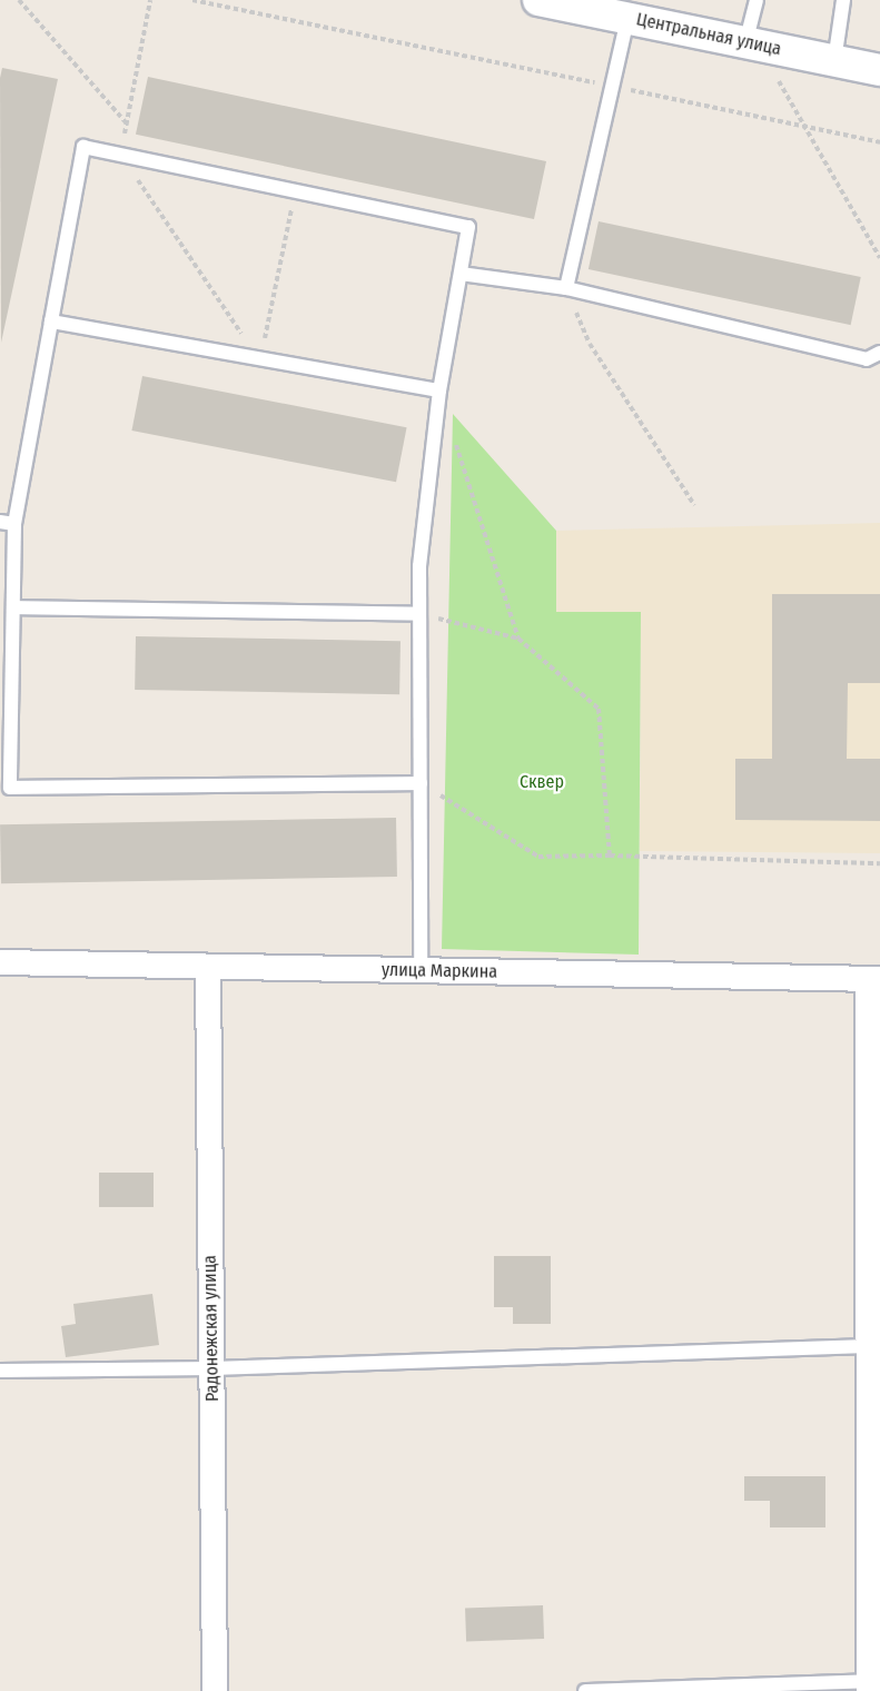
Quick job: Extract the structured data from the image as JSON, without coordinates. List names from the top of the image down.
{
  "streets": {
    "street": ["Центральная улица", "улица Маркина", "Радонежская улица"]
  },
  "crossings": [
    ["улица Маркина", "Радонежская улица"]
  ],
  "parks": ["Сквер"]
}
